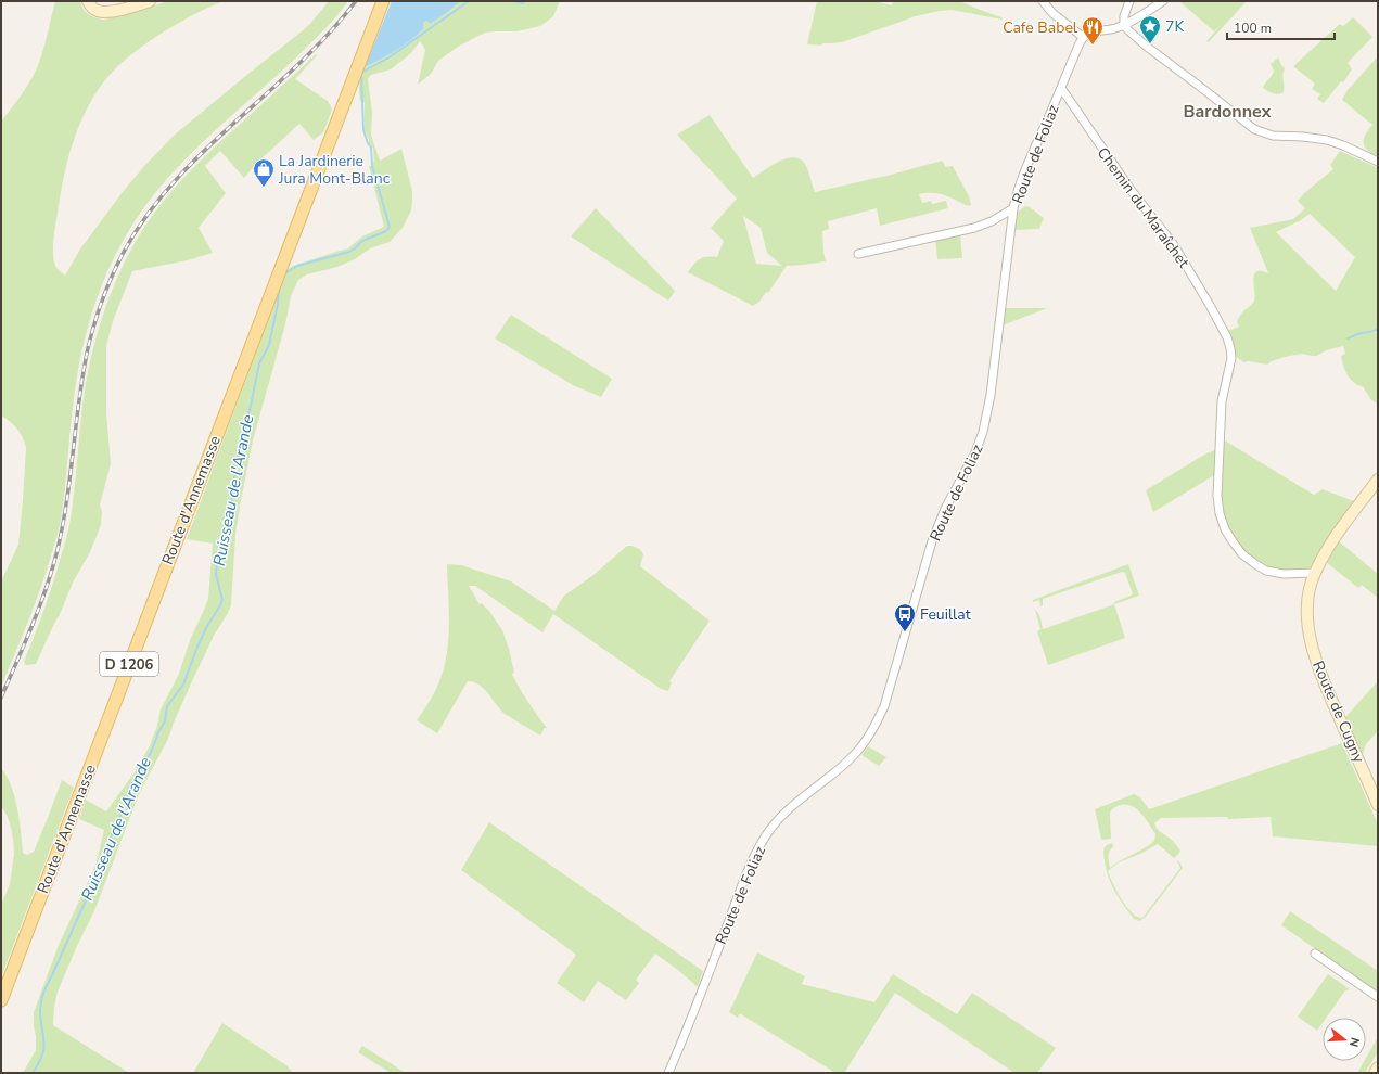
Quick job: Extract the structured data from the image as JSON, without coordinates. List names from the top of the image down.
{
  "streets": {
    "main road": ["Route d'Annemasse", "D 1206"],
    "street": ["Route de Foliaz", "Chemin du Maraîchet", "Route de Cugny"]
  },
  "crossings": [
    ["Route de Foliaz", "Chemin du Maraîchet"],
    ["Chemin du Maraîchet", "Route de Cugny"]
  ],
  "districts": ["Bardonnex"],
  "water": ["Ruisseau de l'Arande"],
  "places": {
    "place": ["7K"],
    "restaurant": ["Cafe Babel"],
    "shop": ["La Jardinerie Jura Mont-Blanc"],
    "bus stop": ["Feuillat"]
  },
  "scale_bar": "100 m",
  "north": "right"
}
